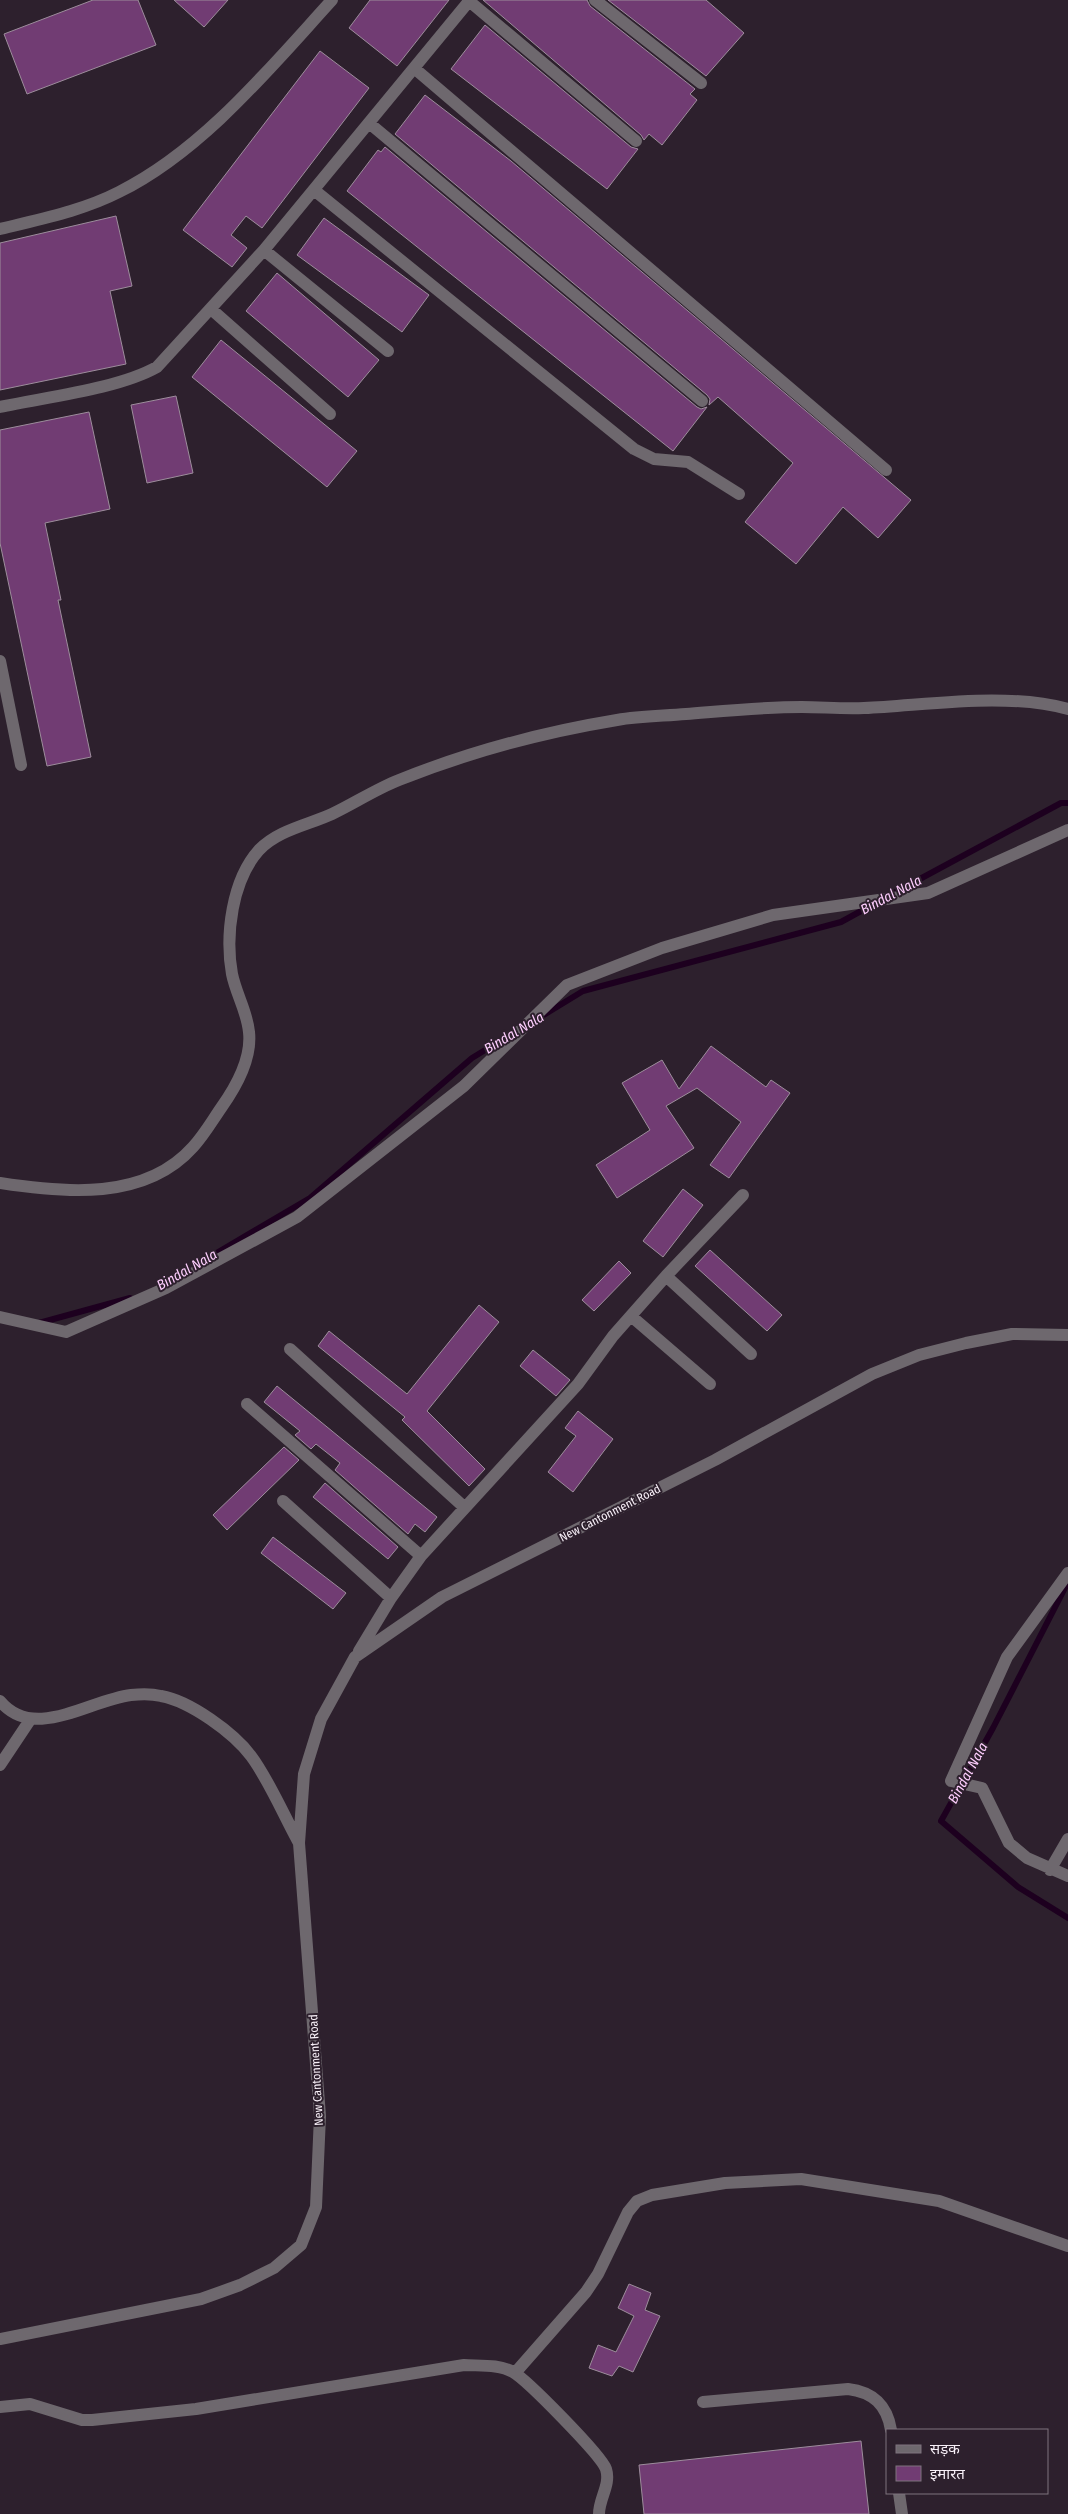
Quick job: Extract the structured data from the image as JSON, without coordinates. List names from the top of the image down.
{
  "streets": {
    "street": ["New Cantonment Road"]
  },
  "water": ["Bindal Nala"],
  "legend": ["सड़क", "इमारत"]
}
